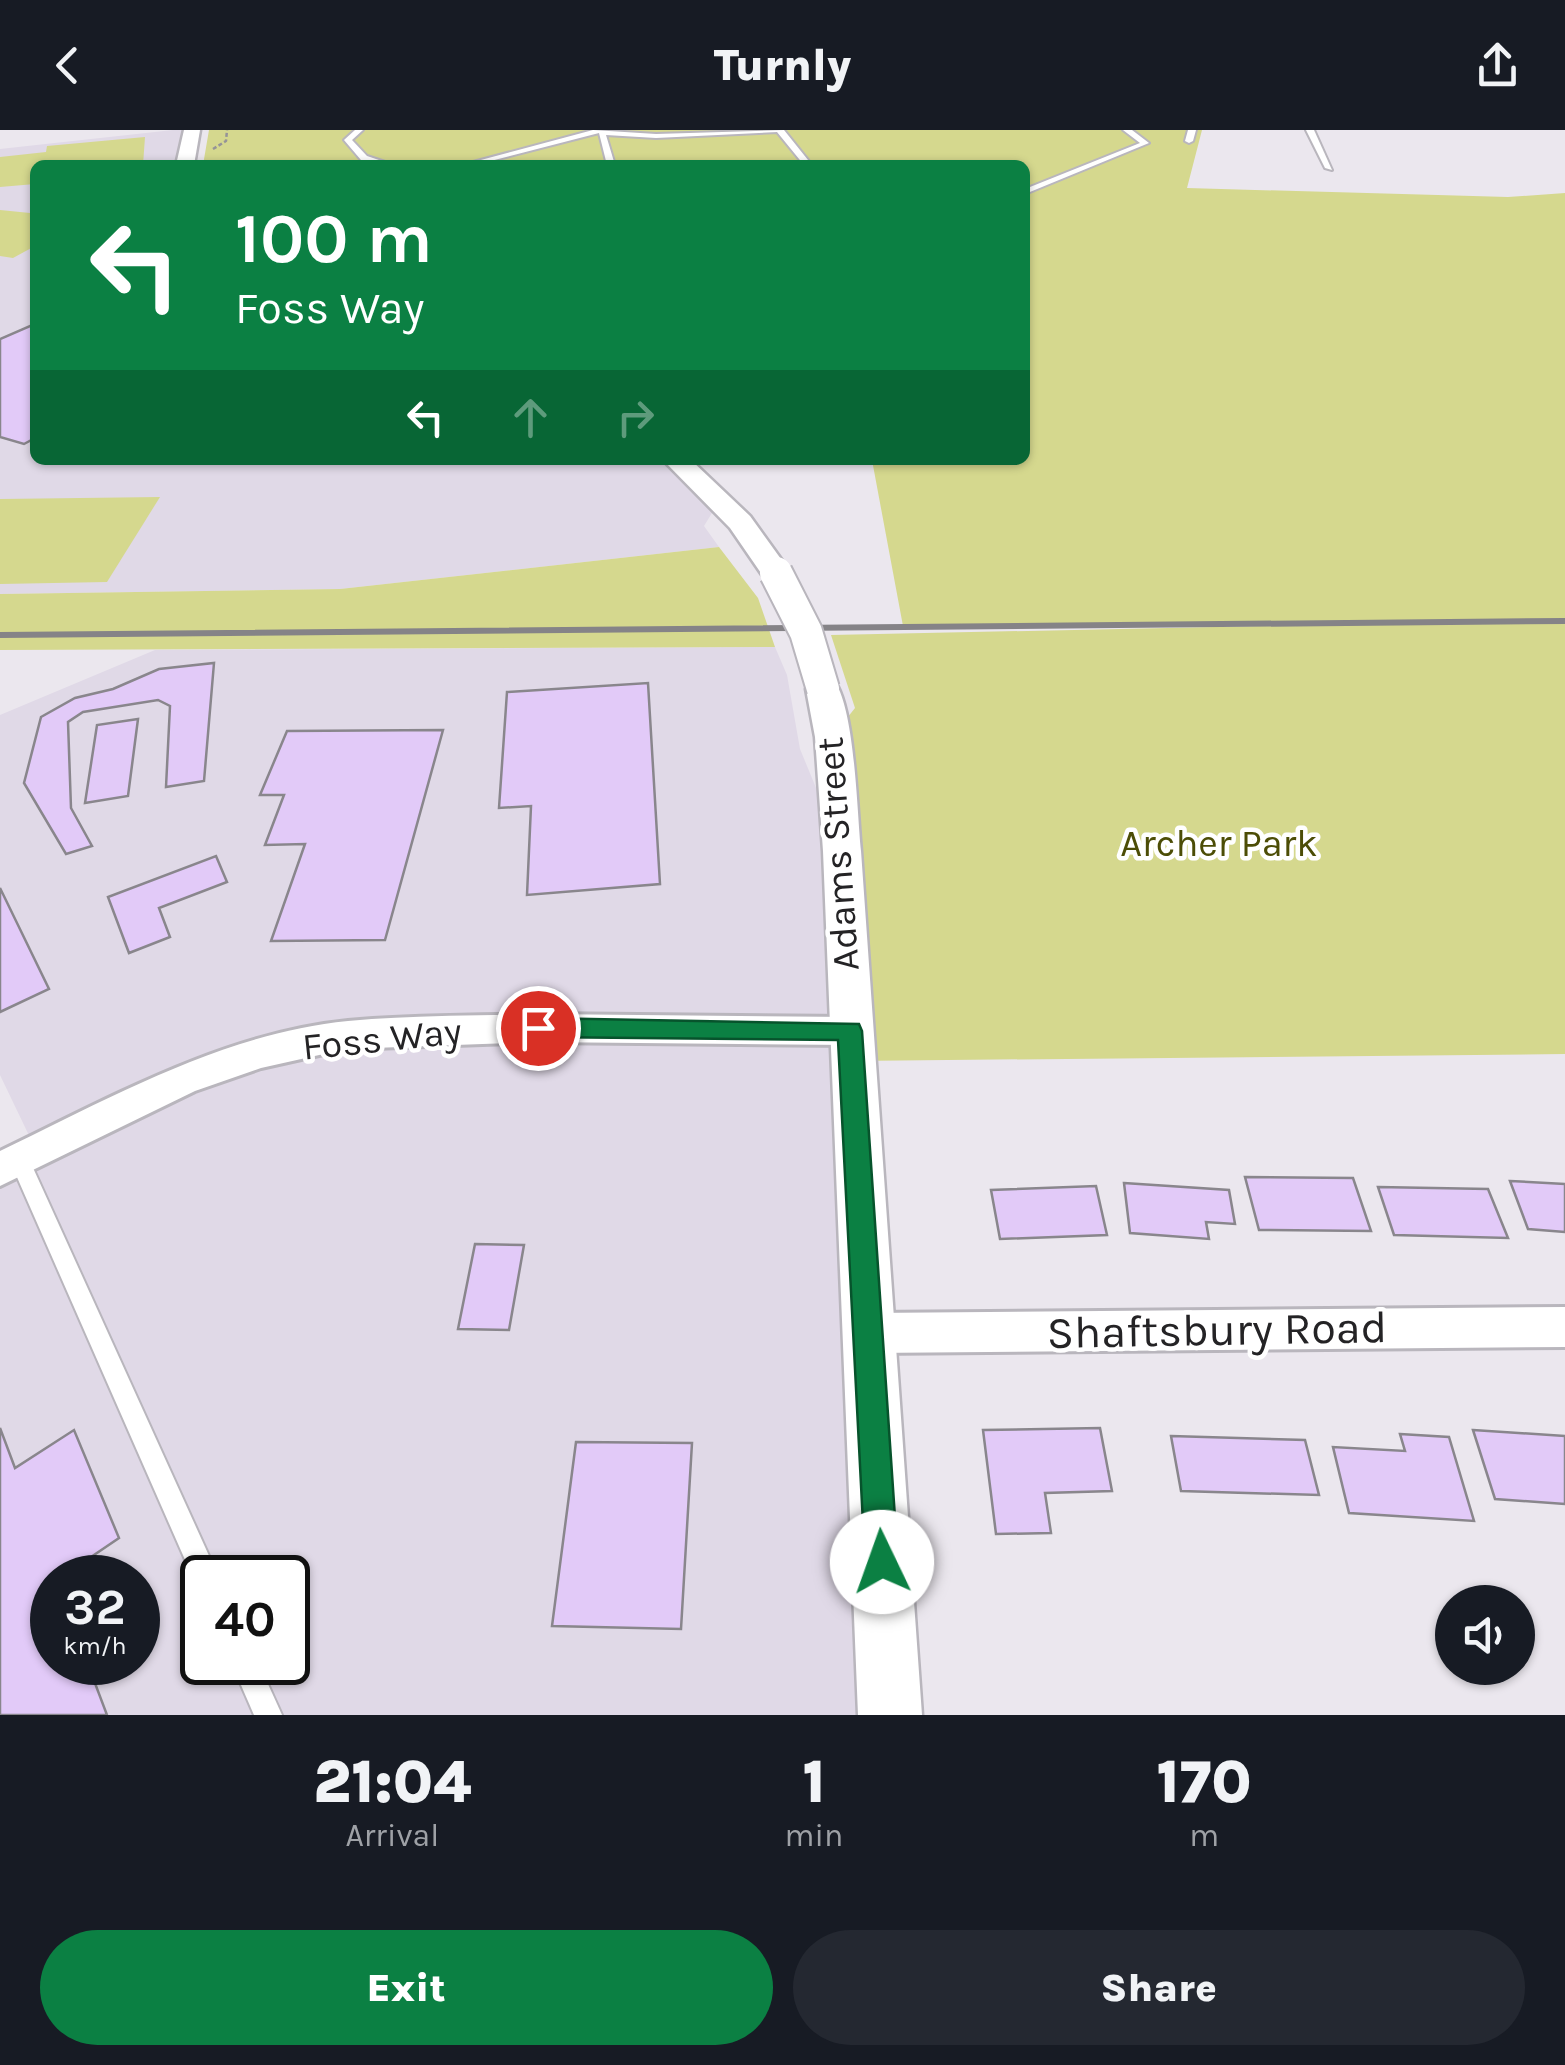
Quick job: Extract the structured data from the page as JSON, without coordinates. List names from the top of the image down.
{
  "streets": {
    "street": ["Adams Street", "Foss Way", "Shaftsbury Road"]
  },
  "crossings": [
    ["Adams Street", "Foss Way"],
    ["Adams Street", "Shaftsbury Road"]
  ],
  "parks": ["Archer Park"],
  "page": {
    "header": "Turnly",
    "turn": ["100 m", "Foss Way"],
    "speed": "32 km/h",
    "limit": "40",
    "eta": [
      "21:04",
      "Arrival",
      "1",
      "min",
      "170",
      "m"
    ],
    "buttons": ["Exit", "Share"]
  }
}
